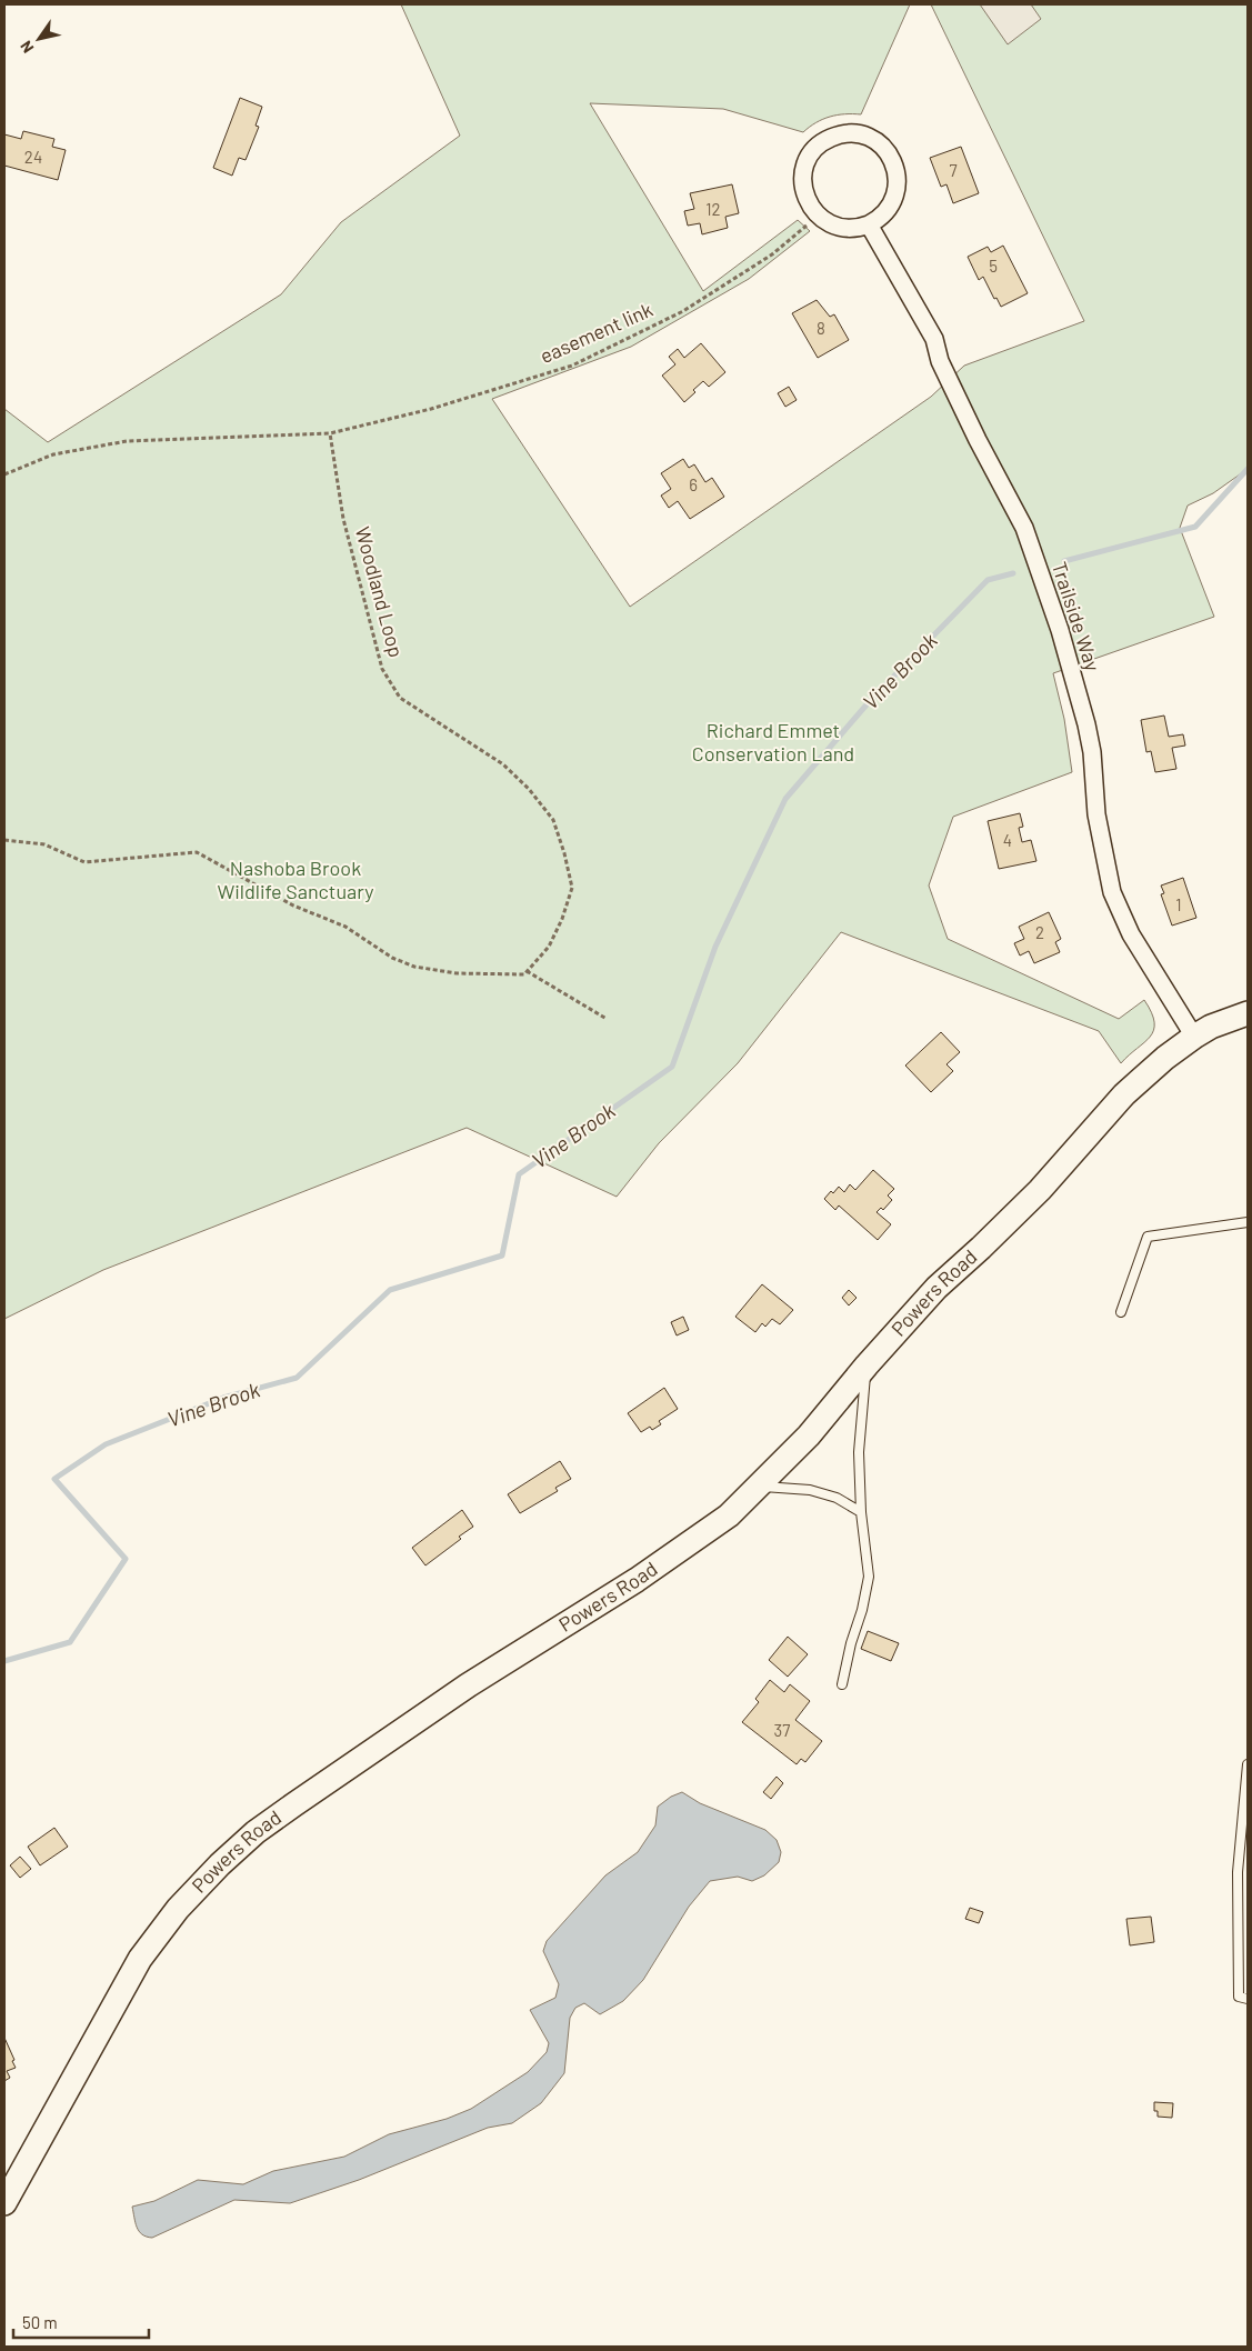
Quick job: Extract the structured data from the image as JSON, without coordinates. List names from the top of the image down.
{
  "streets": {
    "main road": ["Powers Road"],
    "street": ["Trailside Way"],
    "path": ["easement link", "Woodland Loop"]
  },
  "crossings": [
    ["easement link", "Woodland Loop"],
    ["easement link", "Trailside Way"],
    ["Trailside Way", "Powers Road"]
  ],
  "water": ["Vine Brook"],
  "parks": ["Richard Emmet Conservation Land", "Nashoba Brook Wildlife Sanctuary"],
  "house_numbers": [
    "24",
    "7",
    "12",
    "5",
    "8",
    "6",
    "4",
    "1",
    "2",
    "37"
  ],
  "scale_bar": "50 m",
  "north": "bottom left"
}
